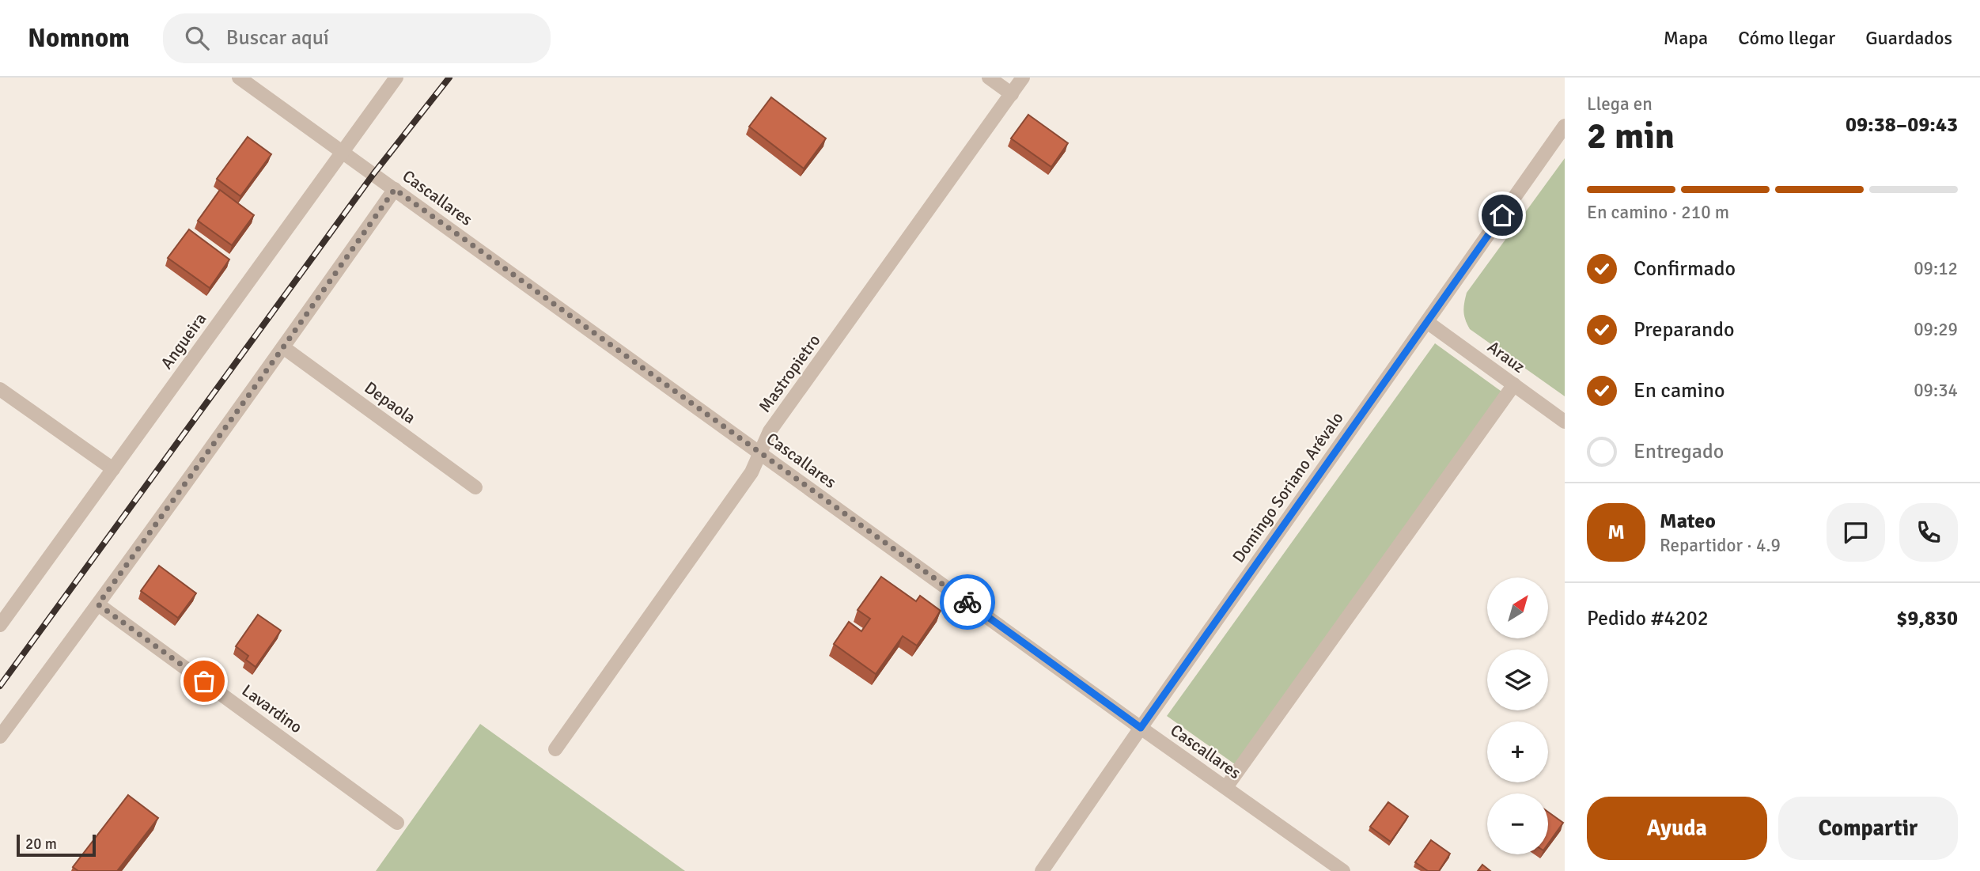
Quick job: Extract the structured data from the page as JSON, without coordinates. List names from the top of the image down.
{
  "streets": {
    "street": [
      "Cascallares",
      "Angueira",
      "Arauz",
      "Mastropietro",
      "Depaola",
      "Domingo Soriano Arévalo",
      "Lavardino"
    ]
  },
  "crossings": [
    ["Cascallares", "Angueira"],
    ["Cascallares", "Mastropietro"],
    ["Cascallares", "Domingo Soriano Arévalo"],
    ["Arauz", "Domingo Soriano Arévalo"]
  ],
  "scale_bar": "20 m",
  "north": "top right",
  "page": {
    "header": "Nomnom",
    "search": "Buscar aquí",
    "nav": ["Mapa", "Cómo llegar", "Guardados"],
    "heading": ["2 min", "Llega en", "09:38–09:43"],
    "panel": [
      "Mateo",
      "Repartidor · 4.9",
      "Pedido #4202",
      "$9,830"
    ],
    "bar": "En camino · 210 m",
    "list": [
      ["Confirmado", "09:12"],
      ["Preparando", "09:29"],
      ["En camino", "09:34"],
      "Entregado"
    ],
    "round": "M",
    "map_buttons": ["+", "−"],
    "buttons": ["Ayuda", "Compartir"],
    "scale": "20 m"
  }
}
